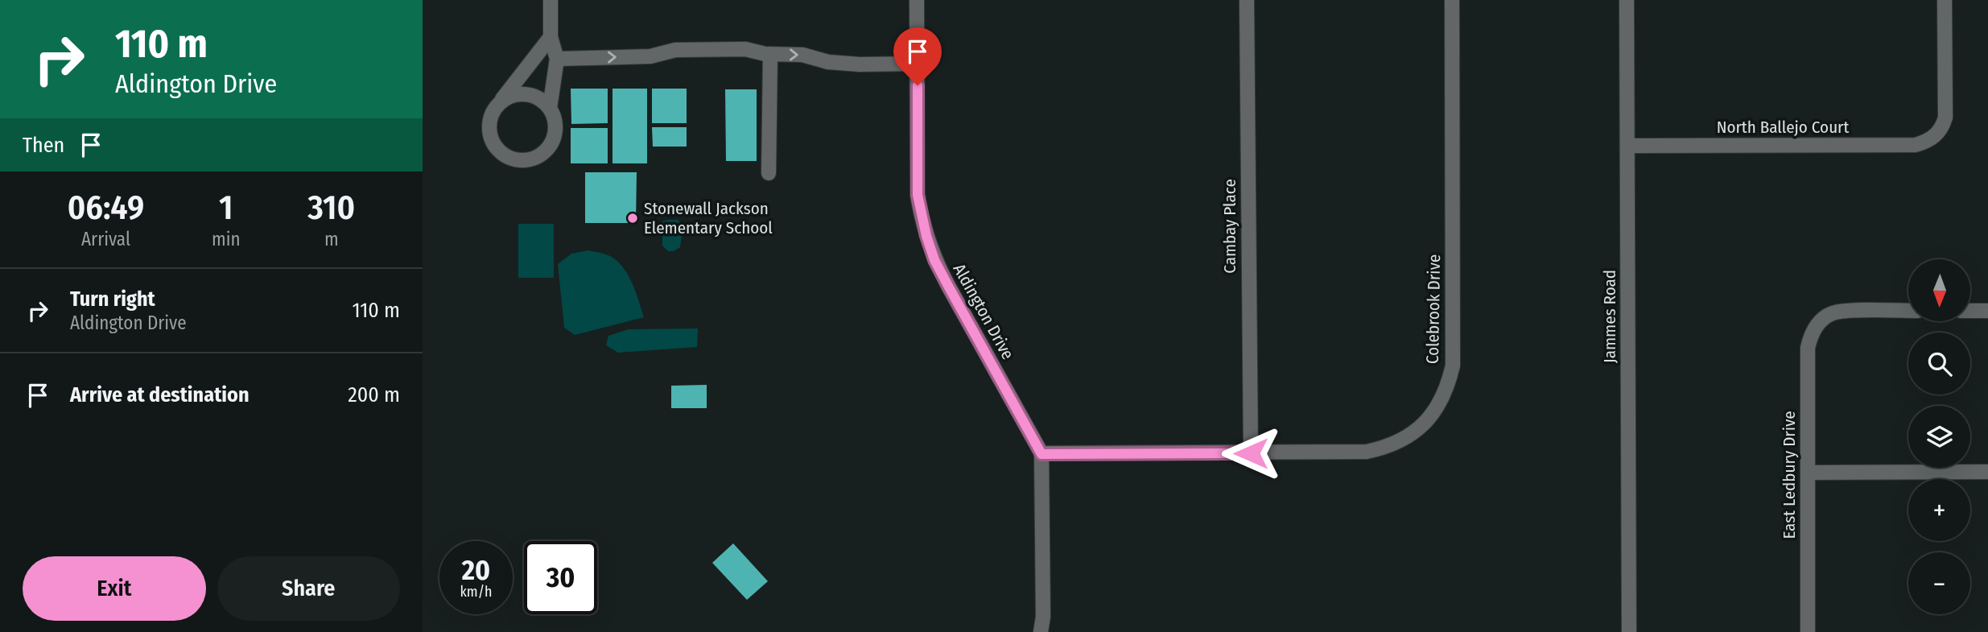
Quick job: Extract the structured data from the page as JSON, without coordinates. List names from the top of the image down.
{
  "streets": {
    "street": [
      "North Ballejo Court",
      "Cambay Place",
      "Colebrook Drive",
      "Aldington Drive",
      "Jammes Road",
      "East Ledbury Drive"
    ]
  },
  "crossings": [
    ["North Ballejo Court", "Jammes Road"],
    ["Cambay Place", "Colebrook Drive"],
    ["Colebrook Drive", "Aldington Drive"]
  ],
  "places": ["Stonewall Jackson Elementary School"],
  "north": "bottom",
  "page": {
    "turn": ["110 m", "Aldington Drive"],
    "then": "Then",
    "eta": [
      "06:49",
      "Arrival",
      "1",
      "min",
      "310",
      "m"
    ],
    "map_buttons": ["+", "−"],
    "list": [
      {
        "name": "Turn right",
        "note": "Aldington Drive",
        "value": "110 m"
      },
      {
        "name": "Arrive at destination",
        "value": "200 m"
      }
    ],
    "speed": "20 km/h",
    "limit": "30",
    "buttons": ["Exit", "Share"]
  }
}
